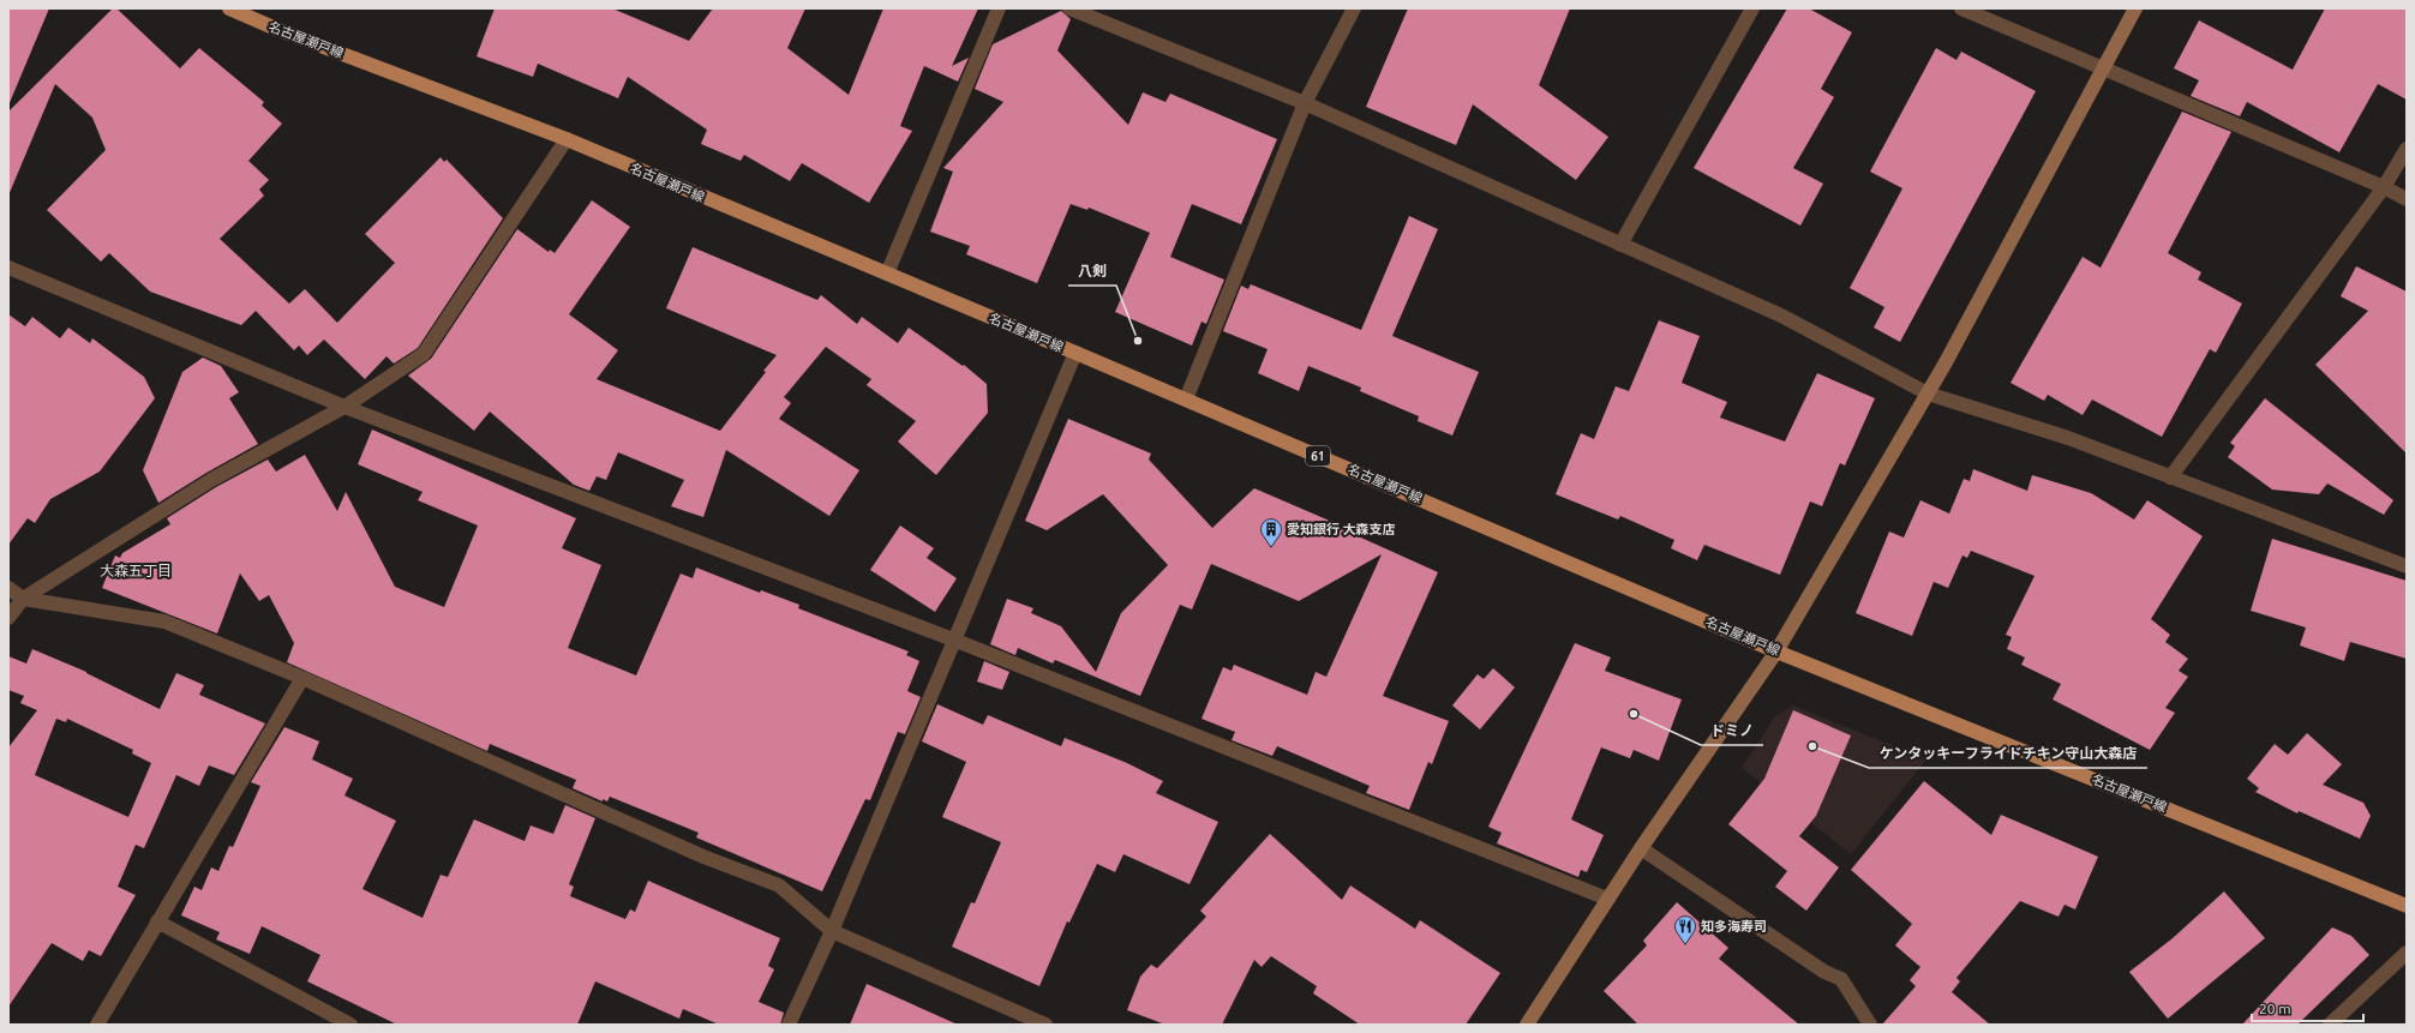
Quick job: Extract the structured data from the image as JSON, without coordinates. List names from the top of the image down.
{
  "streets": {
    "main road": ["名古屋瀬戸線", "61"]
  },
  "districts": ["大森五丁目"],
  "places": {
    "other": ["八剣", "ドミノ", "ケンタッキーフライドチキン守山大森店"],
    "building": ["愛知銀行 大森支店"],
    "restaurant": ["知多海寿司"]
  },
  "scale_bar": "20 m"
}
